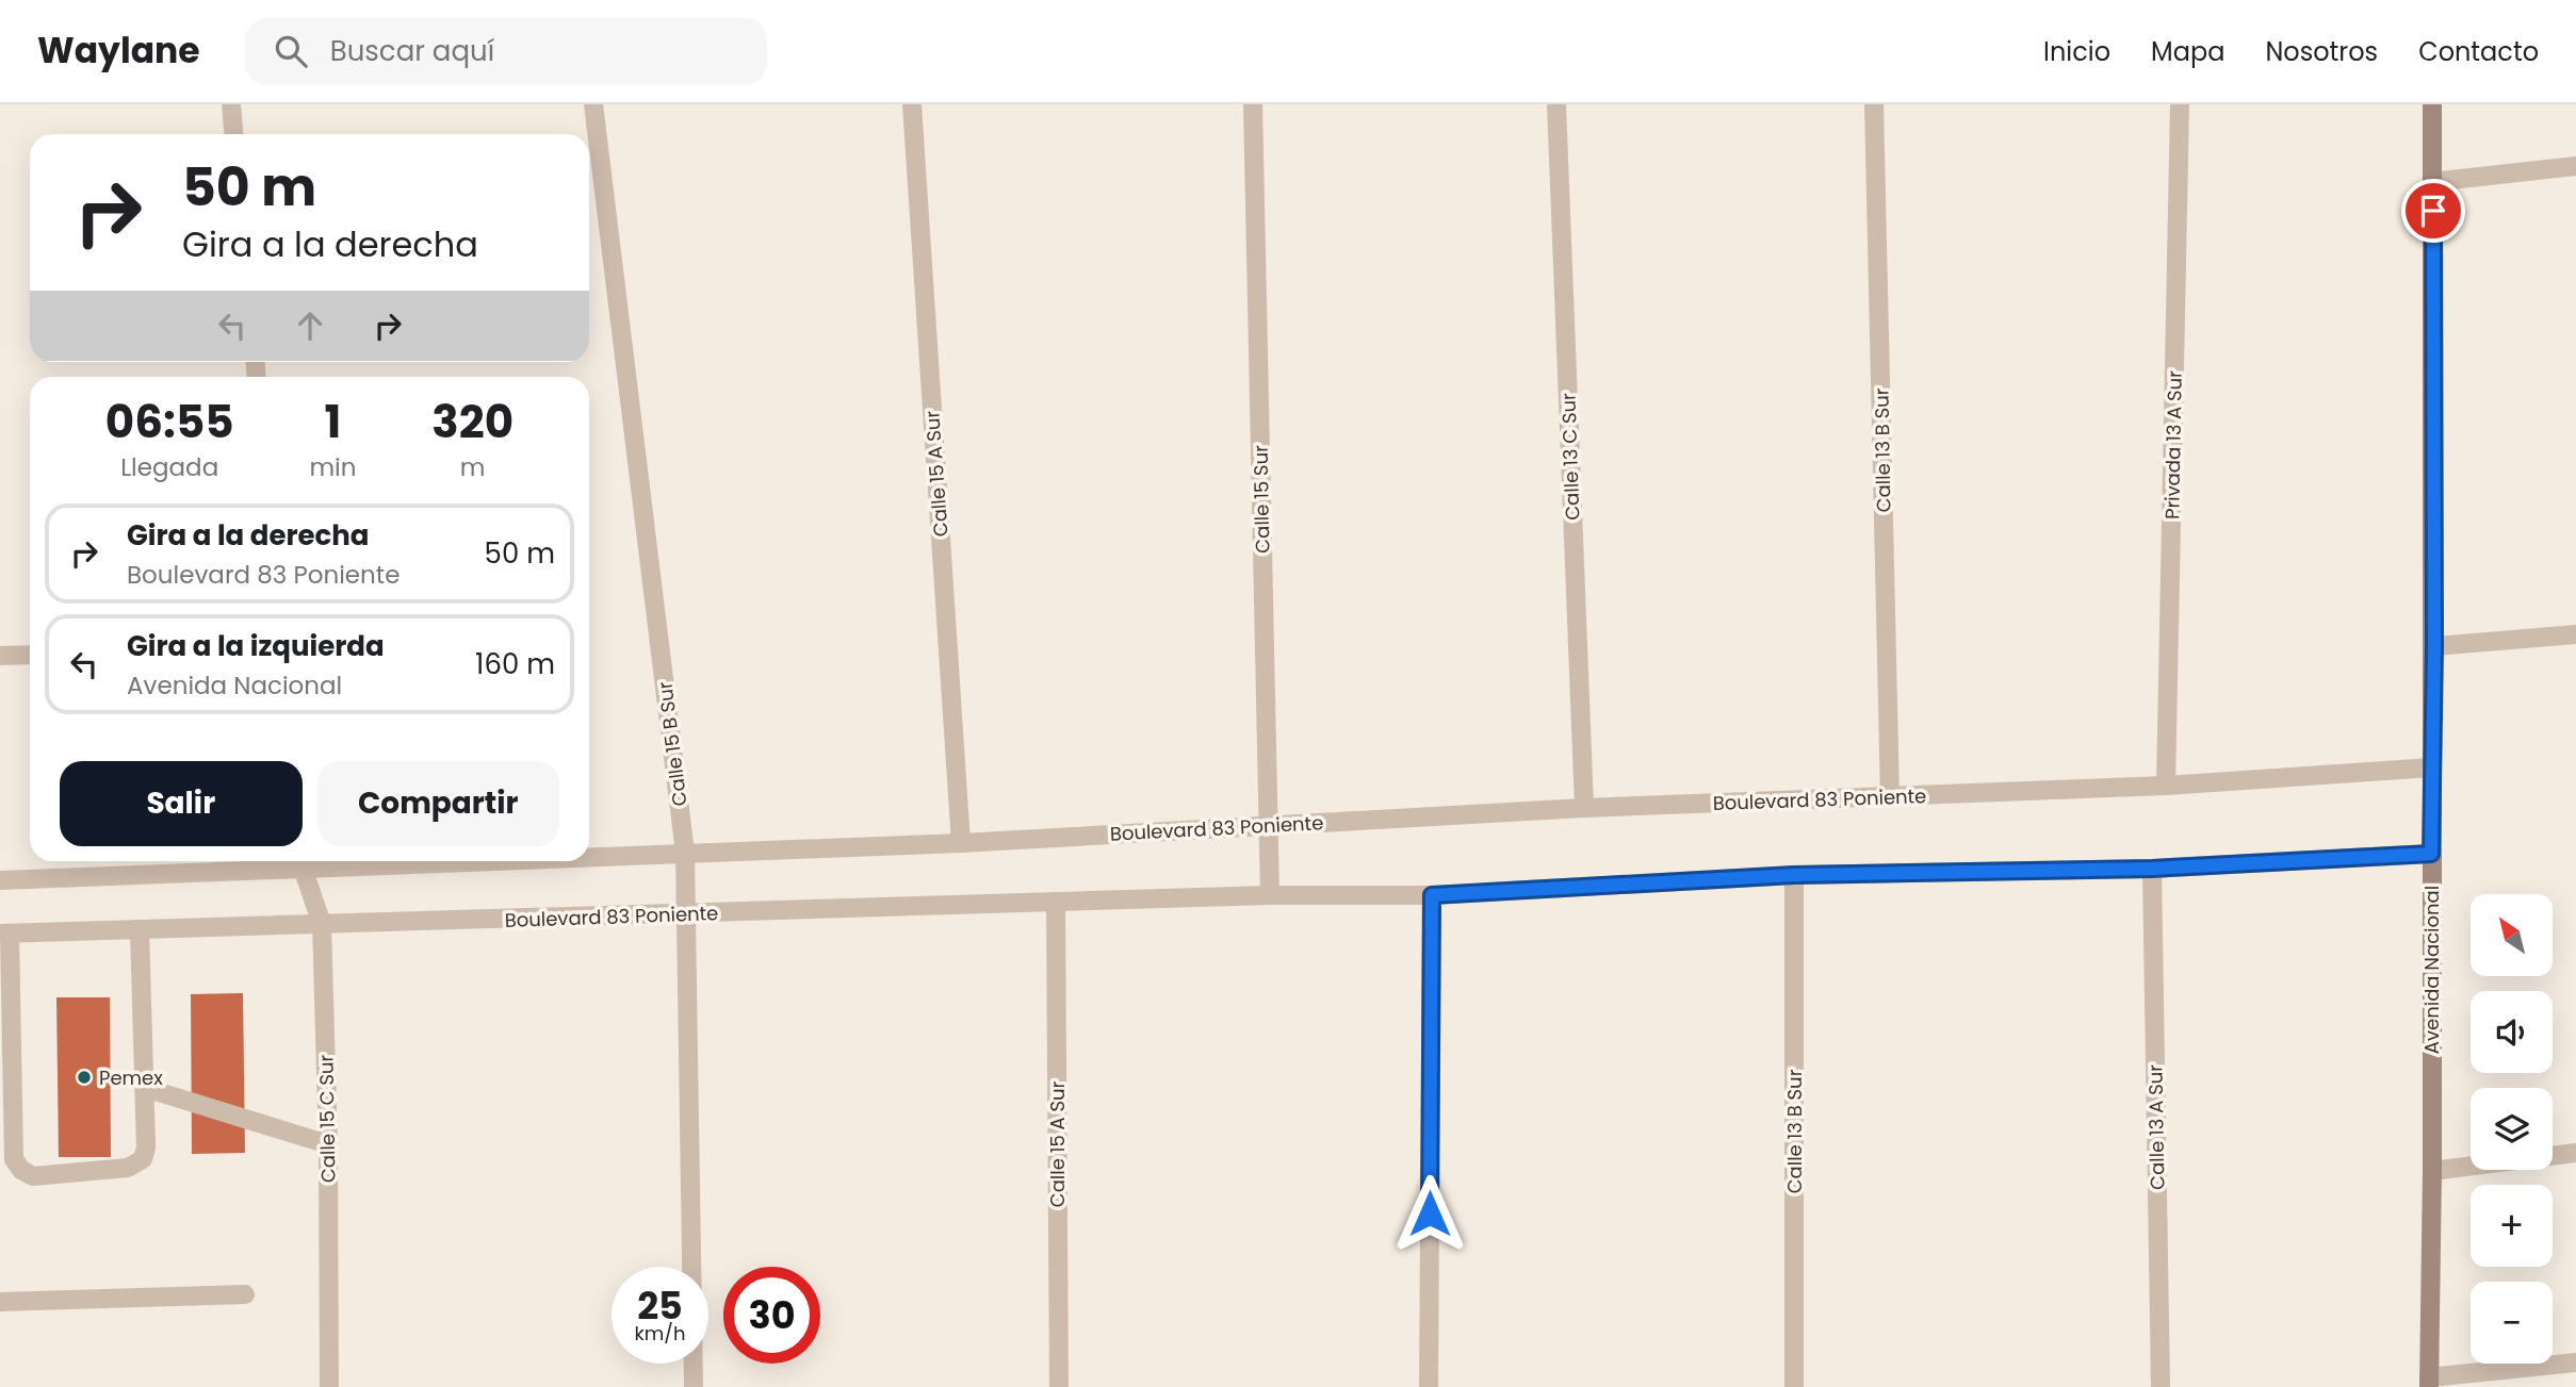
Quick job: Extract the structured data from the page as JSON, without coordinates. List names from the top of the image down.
{
  "streets": {
    "main road": ["Avenida Nacional"],
    "street": [
      "Privada 13 A Sur",
      "Calle 13 B Sur",
      "Calle 13 C Sur",
      "Calle 15 A Sur",
      "Calle 15 Sur",
      "Calle 15 B Sur",
      "Boulevard 83 Poniente",
      "Calle 15 C Sur",
      "Calle 13 A Sur"
    ]
  },
  "crossings": [
    ["Privada 13 A Sur", "Boulevard 83 Poniente"],
    ["Calle 13 B Sur", "Boulevard 83 Poniente"],
    ["Calle 13 C Sur", "Boulevard 83 Poniente"],
    ["Calle 15 A Sur", "Boulevard 83 Poniente"],
    ["Calle 15 Sur", "Boulevard 83 Poniente"],
    ["Calle 15 B Sur", "Boulevard 83 Poniente"],
    ["Boulevard 83 Poniente", "Avenida Nacional"],
    ["Boulevard 83 Poniente", "Calle 15 C Sur"],
    ["Boulevard 83 Poniente", "Calle 13 A Sur"]
  ],
  "places": ["Pemex"],
  "north": "top left",
  "page": {
    "header": "Waylane",
    "search": "Buscar aquí",
    "nav": [
      "Inicio",
      "Mapa",
      "Nosotros",
      "Contacto"
    ],
    "turn": ["50 m", "Gira a la derecha"],
    "eta": [
      "06:55",
      "Llegada",
      "1",
      "min",
      "320",
      "m"
    ],
    "list": [
      {
        "name": "Gira a la derecha",
        "note": "Boulevard 83 Poniente",
        "value": "50 m"
      },
      {
        "name": "Gira a la izquierda",
        "note": "Avenida Nacional",
        "value": "160 m"
      }
    ],
    "buttons": ["Salir", "Compartir"],
    "map_buttons": ["+", "−"],
    "speed": "25 km/h",
    "limit": "30"
  }
}
